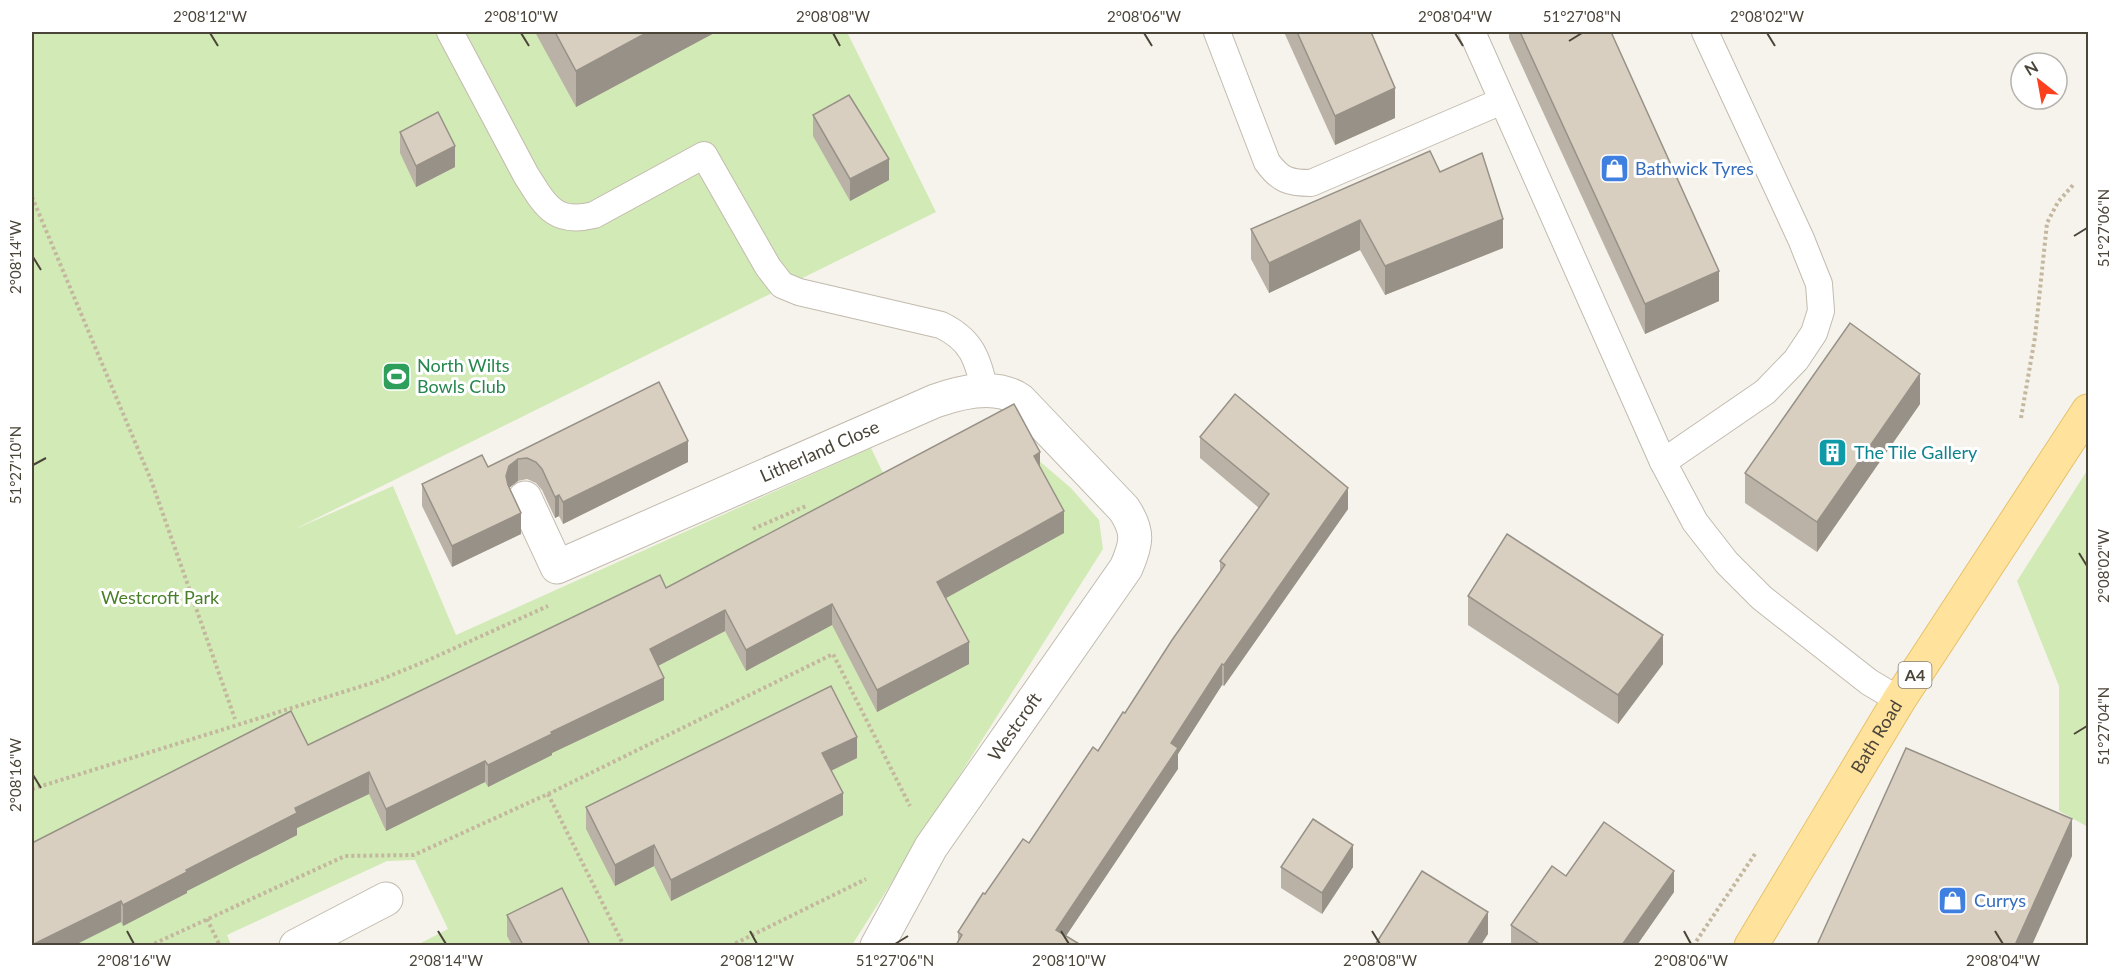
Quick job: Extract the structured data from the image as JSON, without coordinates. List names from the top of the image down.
{
  "streets": {
    "main road": ["A4", "Bath Road"],
    "street": ["Litherland Close", "Westcroft"]
  },
  "crossings": [
    ["Litherland Close", "Westcroft"]
  ],
  "parks": ["Westcroft Park"],
  "places": {
    "shop": ["Bathwick Tyres", "Currys"],
    "sports": ["North Wilts Bowls Club"],
    "building": ["The Tile Gallery"]
  },
  "north": "top left",
  "coordinates": [
    "2°08'12\"W",
    "2°08'10\"W",
    "2°08'08\"W",
    "2°08'06\"W",
    "2°08'04\"W",
    "51°27'08\"N",
    "2°08'02\"W",
    "51°27'06\"N",
    "2°08'14\"W",
    "51°27'10\"N",
    "51°27'04\"N",
    "2°08'16\"W"
  ]
}
